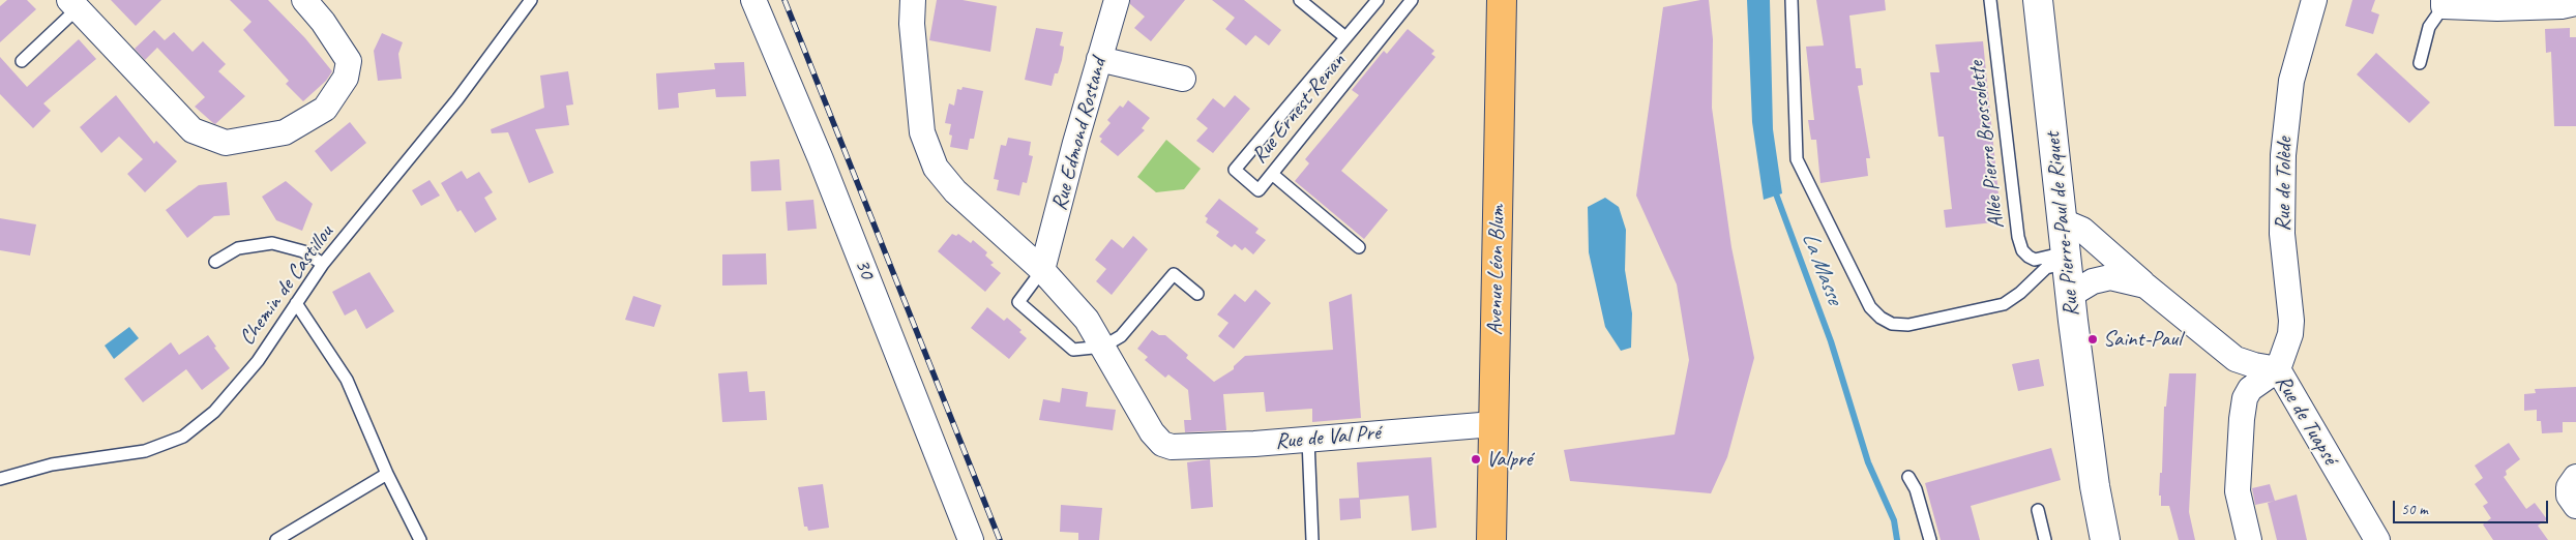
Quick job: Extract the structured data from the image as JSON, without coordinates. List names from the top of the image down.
{
  "streets": {
    "main road": ["Avenue Léon Blum"],
    "street": [
      "Rue Edmond Rostand",
      "Rue de Tolède",
      "Rue Pierre-Paul de Riquet",
      "30",
      "Rue de Tuapsé",
      "Rue de Val Pré"
    ],
    "lane": ["Rue Ernest Renan", "Allée Pierre Brossolette", "Chemin de Castillou"]
  },
  "crossings": [
    ["Rue de Tolède", "Rue de Tuapsé"],
    ["Rue Pierre-Paul de Riquet", "Rue de Tuapsé"],
    ["Avenue Léon Blum", "Rue de Val Pré"]
  ],
  "water": ["La Masse"],
  "places": ["Saint-Paul", "Valpré"],
  "scale_bar": "50 m"
}
